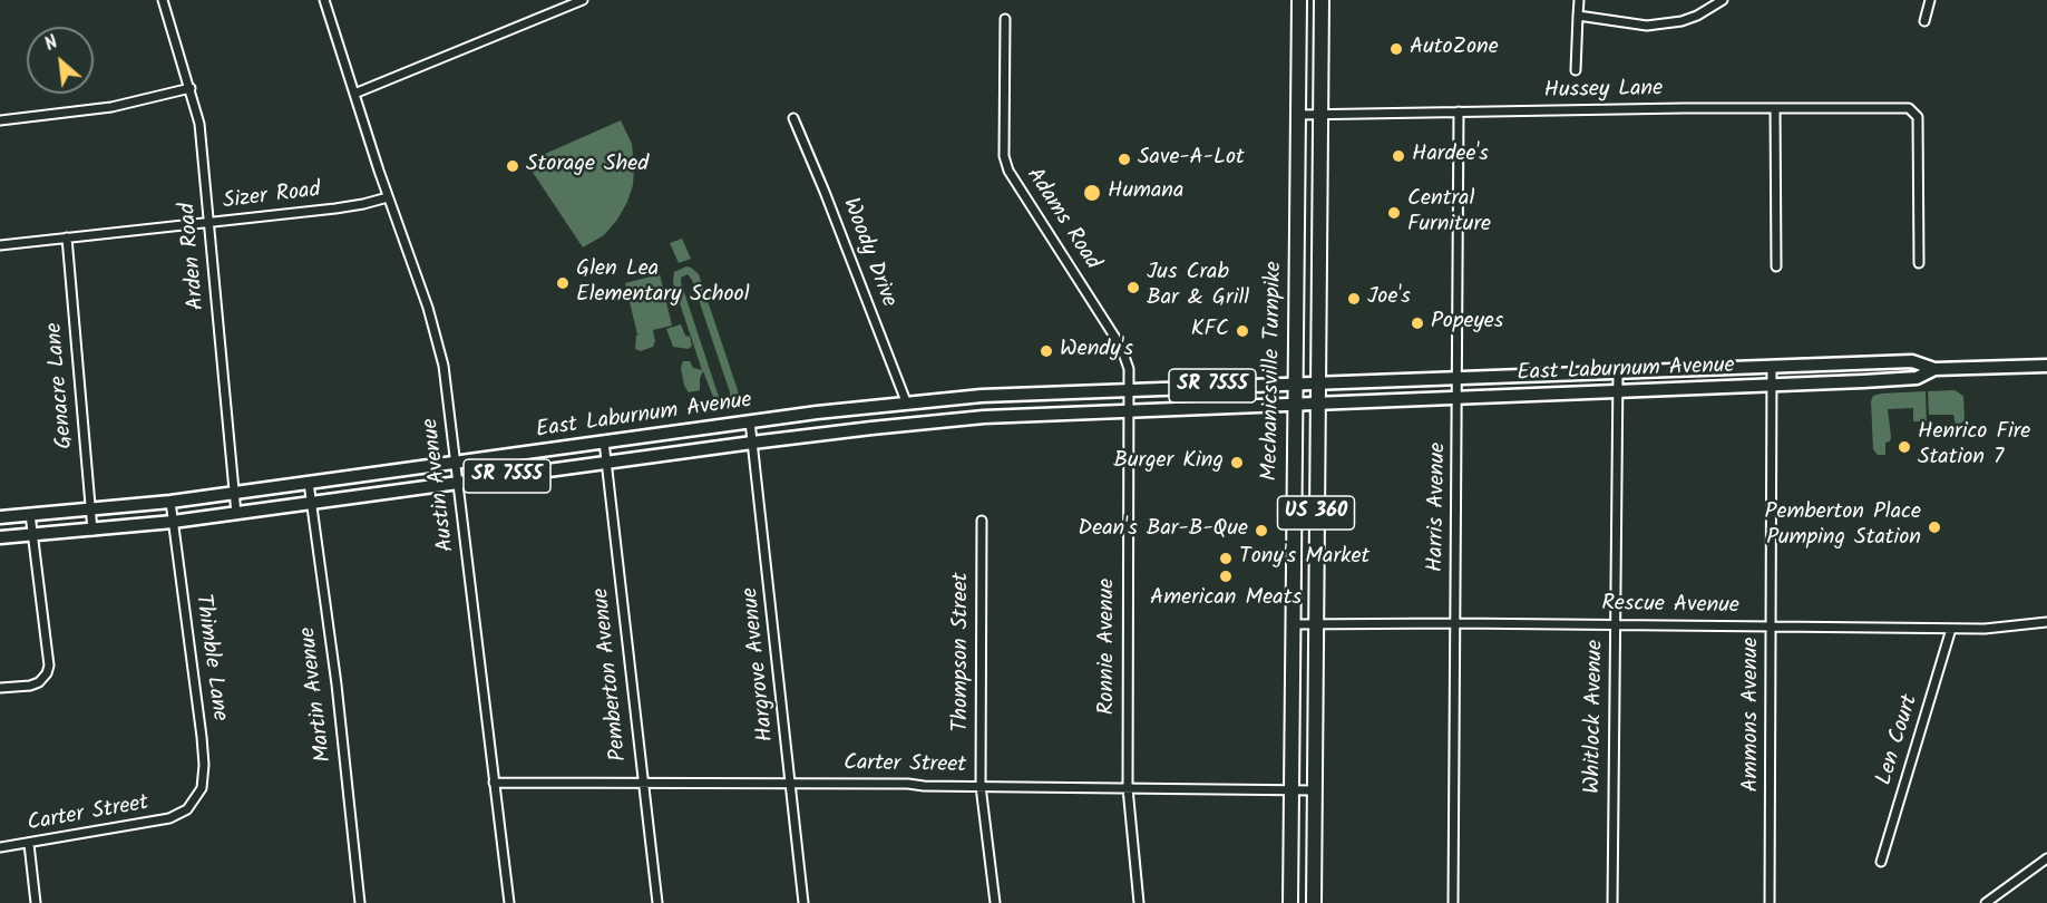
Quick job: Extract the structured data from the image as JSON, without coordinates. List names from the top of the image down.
{
  "streets": {
    "highway": ["Mechanicsville Turnpike", "US 360"],
    "main road": ["East Laburnum Avenue", "SR 7555"],
    "street": [
      "Hussey Lane",
      "Sizer Road",
      "Adams Road",
      "Woody Drive",
      "Arden Road",
      "Genacre Lane",
      "Austin Avenue",
      "Harris Avenue",
      "Rescue Avenue",
      "Ronnie Avenue",
      "Thompson Street",
      "Thimble Lane",
      "Hargrove Avenue",
      "Pemberton Avenue",
      "Martin Avenue",
      "Ammons Avenue",
      "Whitlock Avenue",
      "Len Court",
      "Carter Street"
    ]
  },
  "crossings": [
    ["Hussey Lane", "Mechanicsville Turnpike"],
    ["Hussey Lane", "Harris Avenue"],
    ["Sizer Road", "Arden Road"],
    ["Sizer Road", "Genacre Lane"],
    ["Sizer Road", "Austin Avenue"],
    ["Adams Road", "East Laburnum Avenue"],
    ["Adams Road", "Ronnie Avenue"],
    ["Woody Drive", "East Laburnum Avenue"],
    ["Arden Road", "East Laburnum Avenue"],
    ["Mechanicsville Turnpike", "East Laburnum Avenue"],
    ["Mechanicsville Turnpike", "Rescue Avenue"],
    ["Mechanicsville Turnpike", "Carter Street"],
    ["East Laburnum Avenue", "Genacre Lane"],
    ["East Laburnum Avenue", "Austin Avenue"],
    ["East Laburnum Avenue", "Harris Avenue"],
    ["East Laburnum Avenue", "Ronnie Avenue"],
    ["East Laburnum Avenue", "Thimble Lane"],
    ["East Laburnum Avenue", "Hargrove Avenue"],
    ["East Laburnum Avenue", "Pemberton Avenue"],
    ["East Laburnum Avenue", "Martin Avenue"],
    ["East Laburnum Avenue", "Ammons Avenue"],
    ["East Laburnum Avenue", "Whitlock Avenue"],
    ["Austin Avenue", "Carter Street"],
    ["Harris Avenue", "Rescue Avenue"],
    ["Rescue Avenue", "Ammons Avenue"],
    ["Rescue Avenue", "Whitlock Avenue"],
    ["Rescue Avenue", "Len Court"],
    ["Ronnie Avenue", "Carter Street"],
    ["Thompson Street", "Carter Street"],
    ["Thimble Lane", "Carter Street"],
    ["Hargrove Avenue", "Carter Street"],
    ["Pemberton Avenue", "Carter Street"]
  ],
  "places": [
    "AutoZone",
    "Hardee's",
    "Save-A-Lot",
    "Storage Shed",
    "Humana",
    "Central Furniture",
    "Glen Lea Elementary School",
    "Jus Crab Bar & Grill",
    "Joe's",
    "Popeyes",
    "KFC",
    "Wendy's",
    "Henrico Fire Station 7",
    "Burger King",
    "Pemberton Place Pumping Station",
    "Dean's Bar-B-Que",
    "Tony's Market",
    "American Meats"
  ],
  "north": "top left"
}
